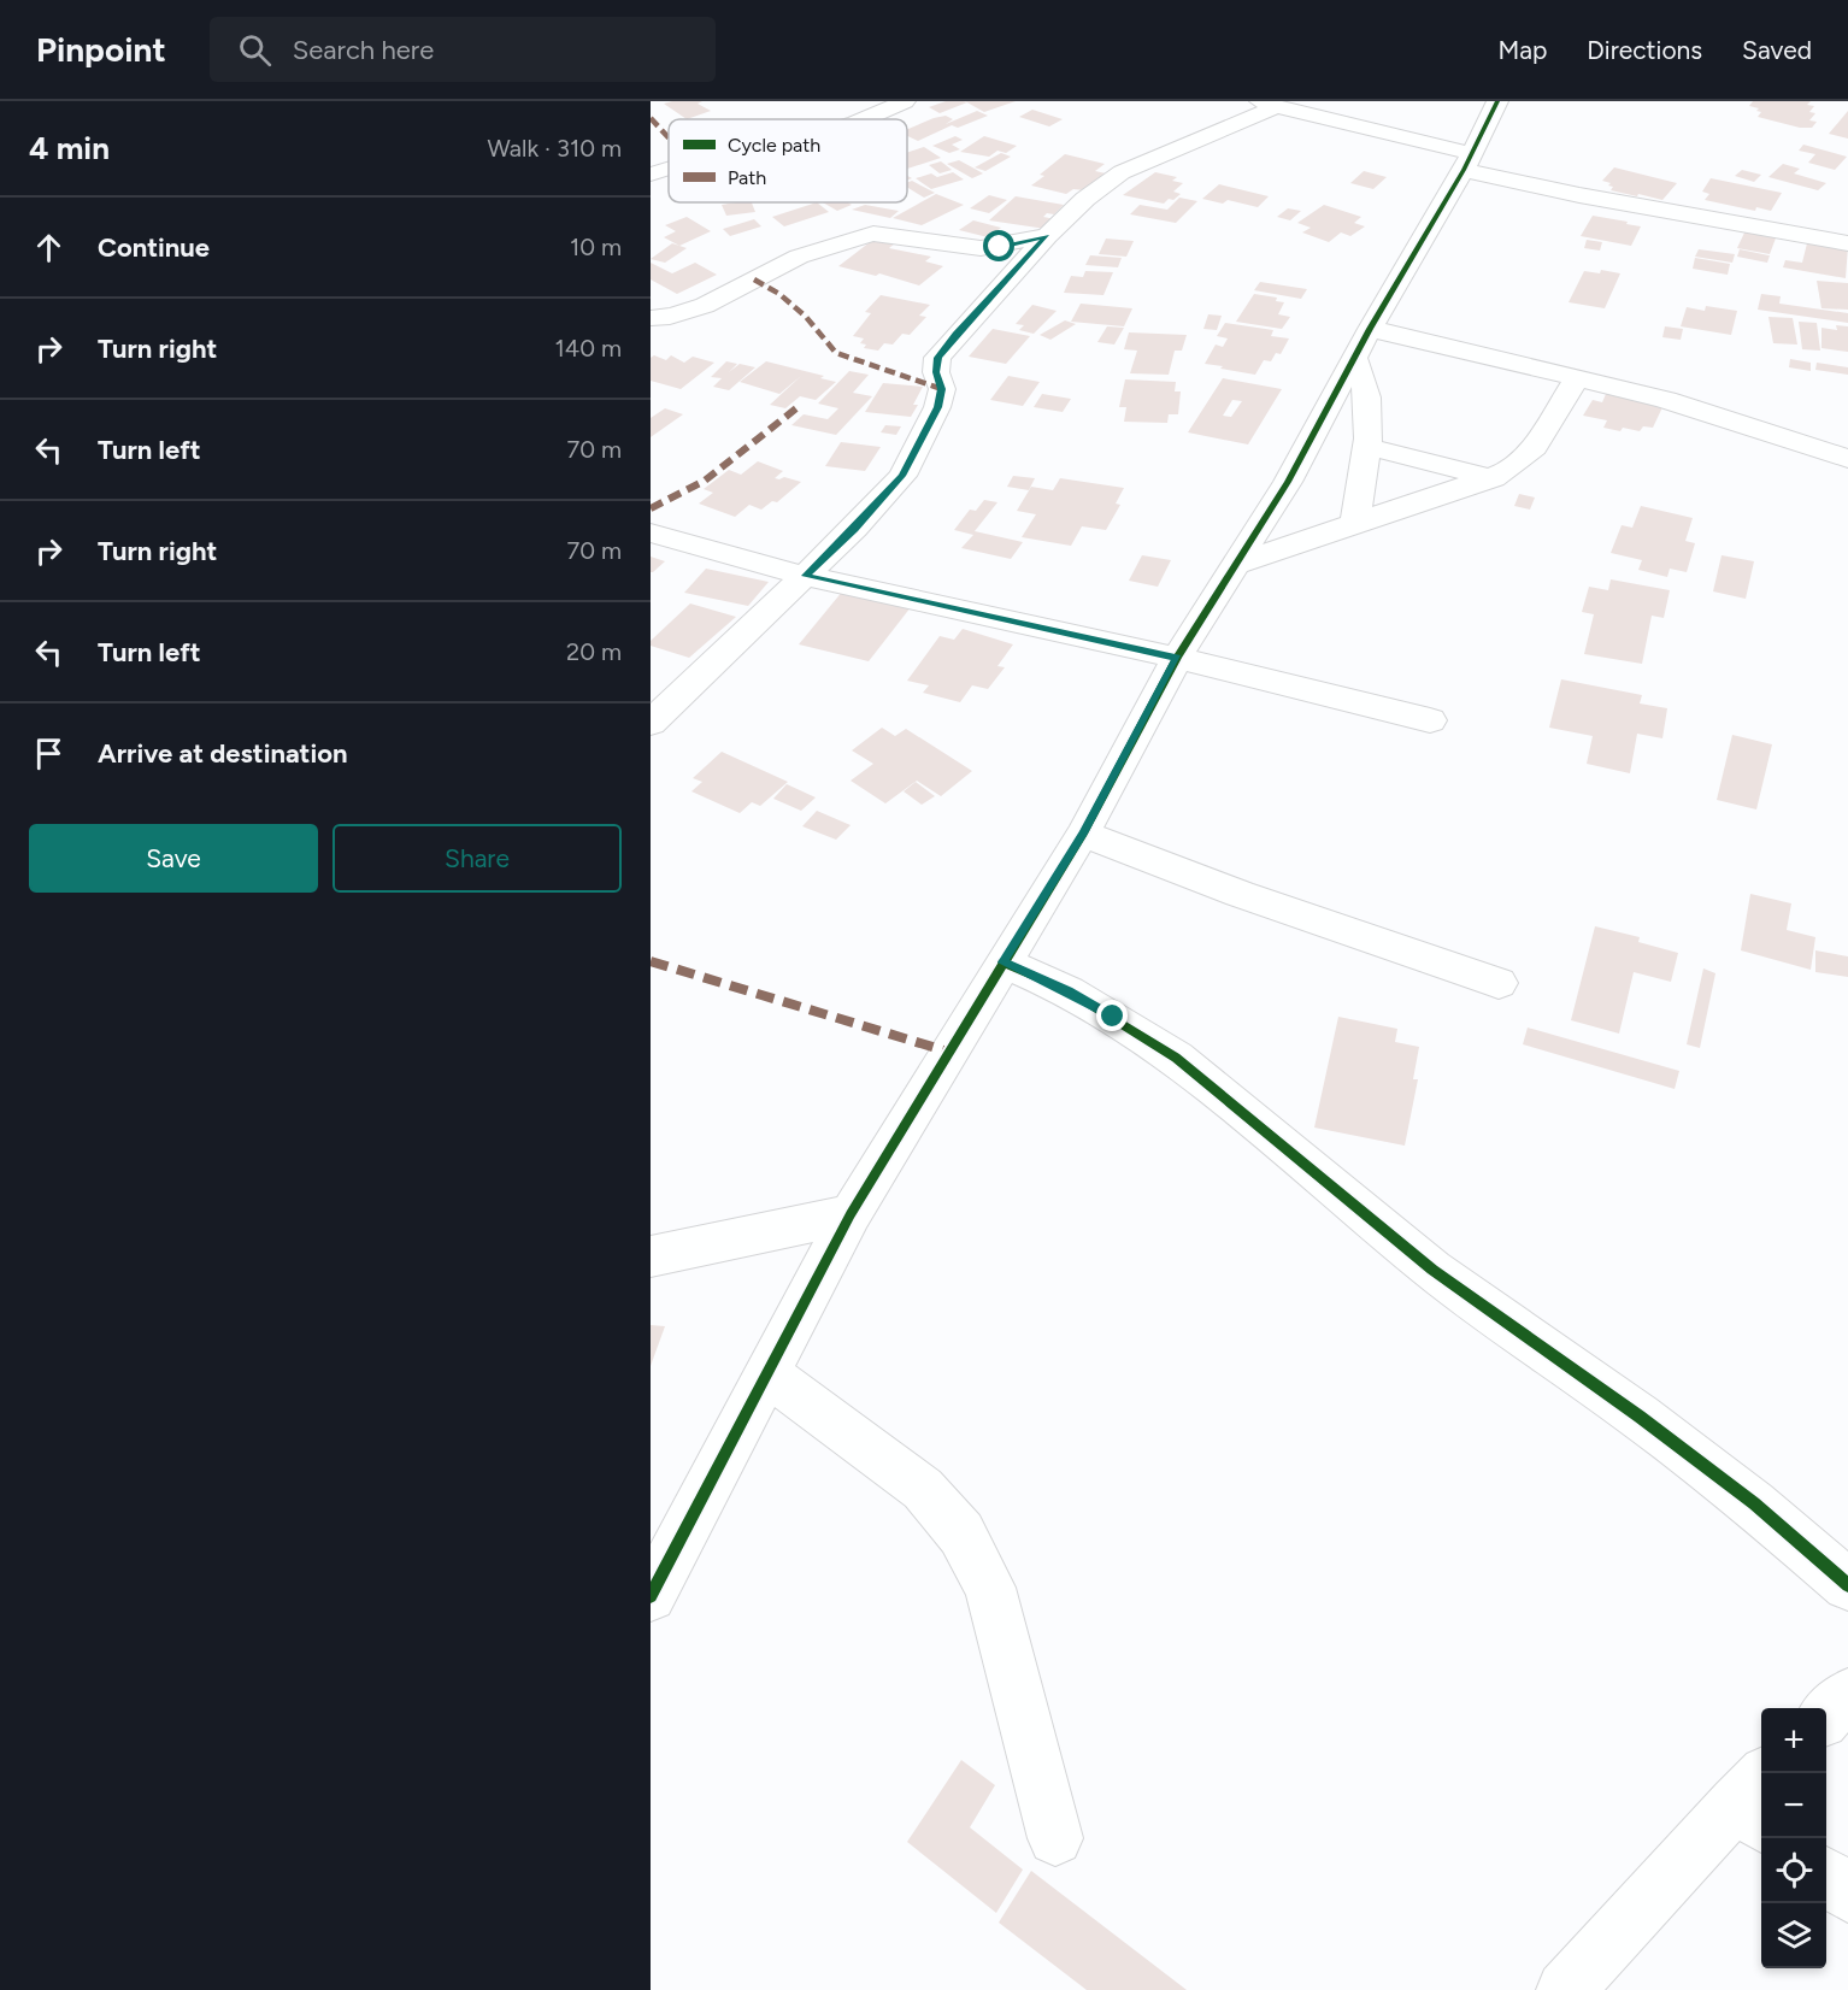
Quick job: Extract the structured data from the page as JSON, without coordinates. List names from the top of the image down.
{
  "legend": ["Cycle path", "Path"],
  "page": {
    "header": "Pinpoint",
    "search": "Search here",
    "nav": ["Map", "Directions", "Saved"],
    "heading": ["4 min", "Walk · 310 m"],
    "list": [
      ["Continue", "10 m"],
      ["Turn right", "140 m"],
      ["Turn left", "70 m"],
      ["Turn right", "70 m"],
      ["Turn left", "20 m"],
      "Arrive at destination"
    ],
    "buttons": ["Save", "Share"],
    "map_buttons": ["+", "−"]
  }
}
